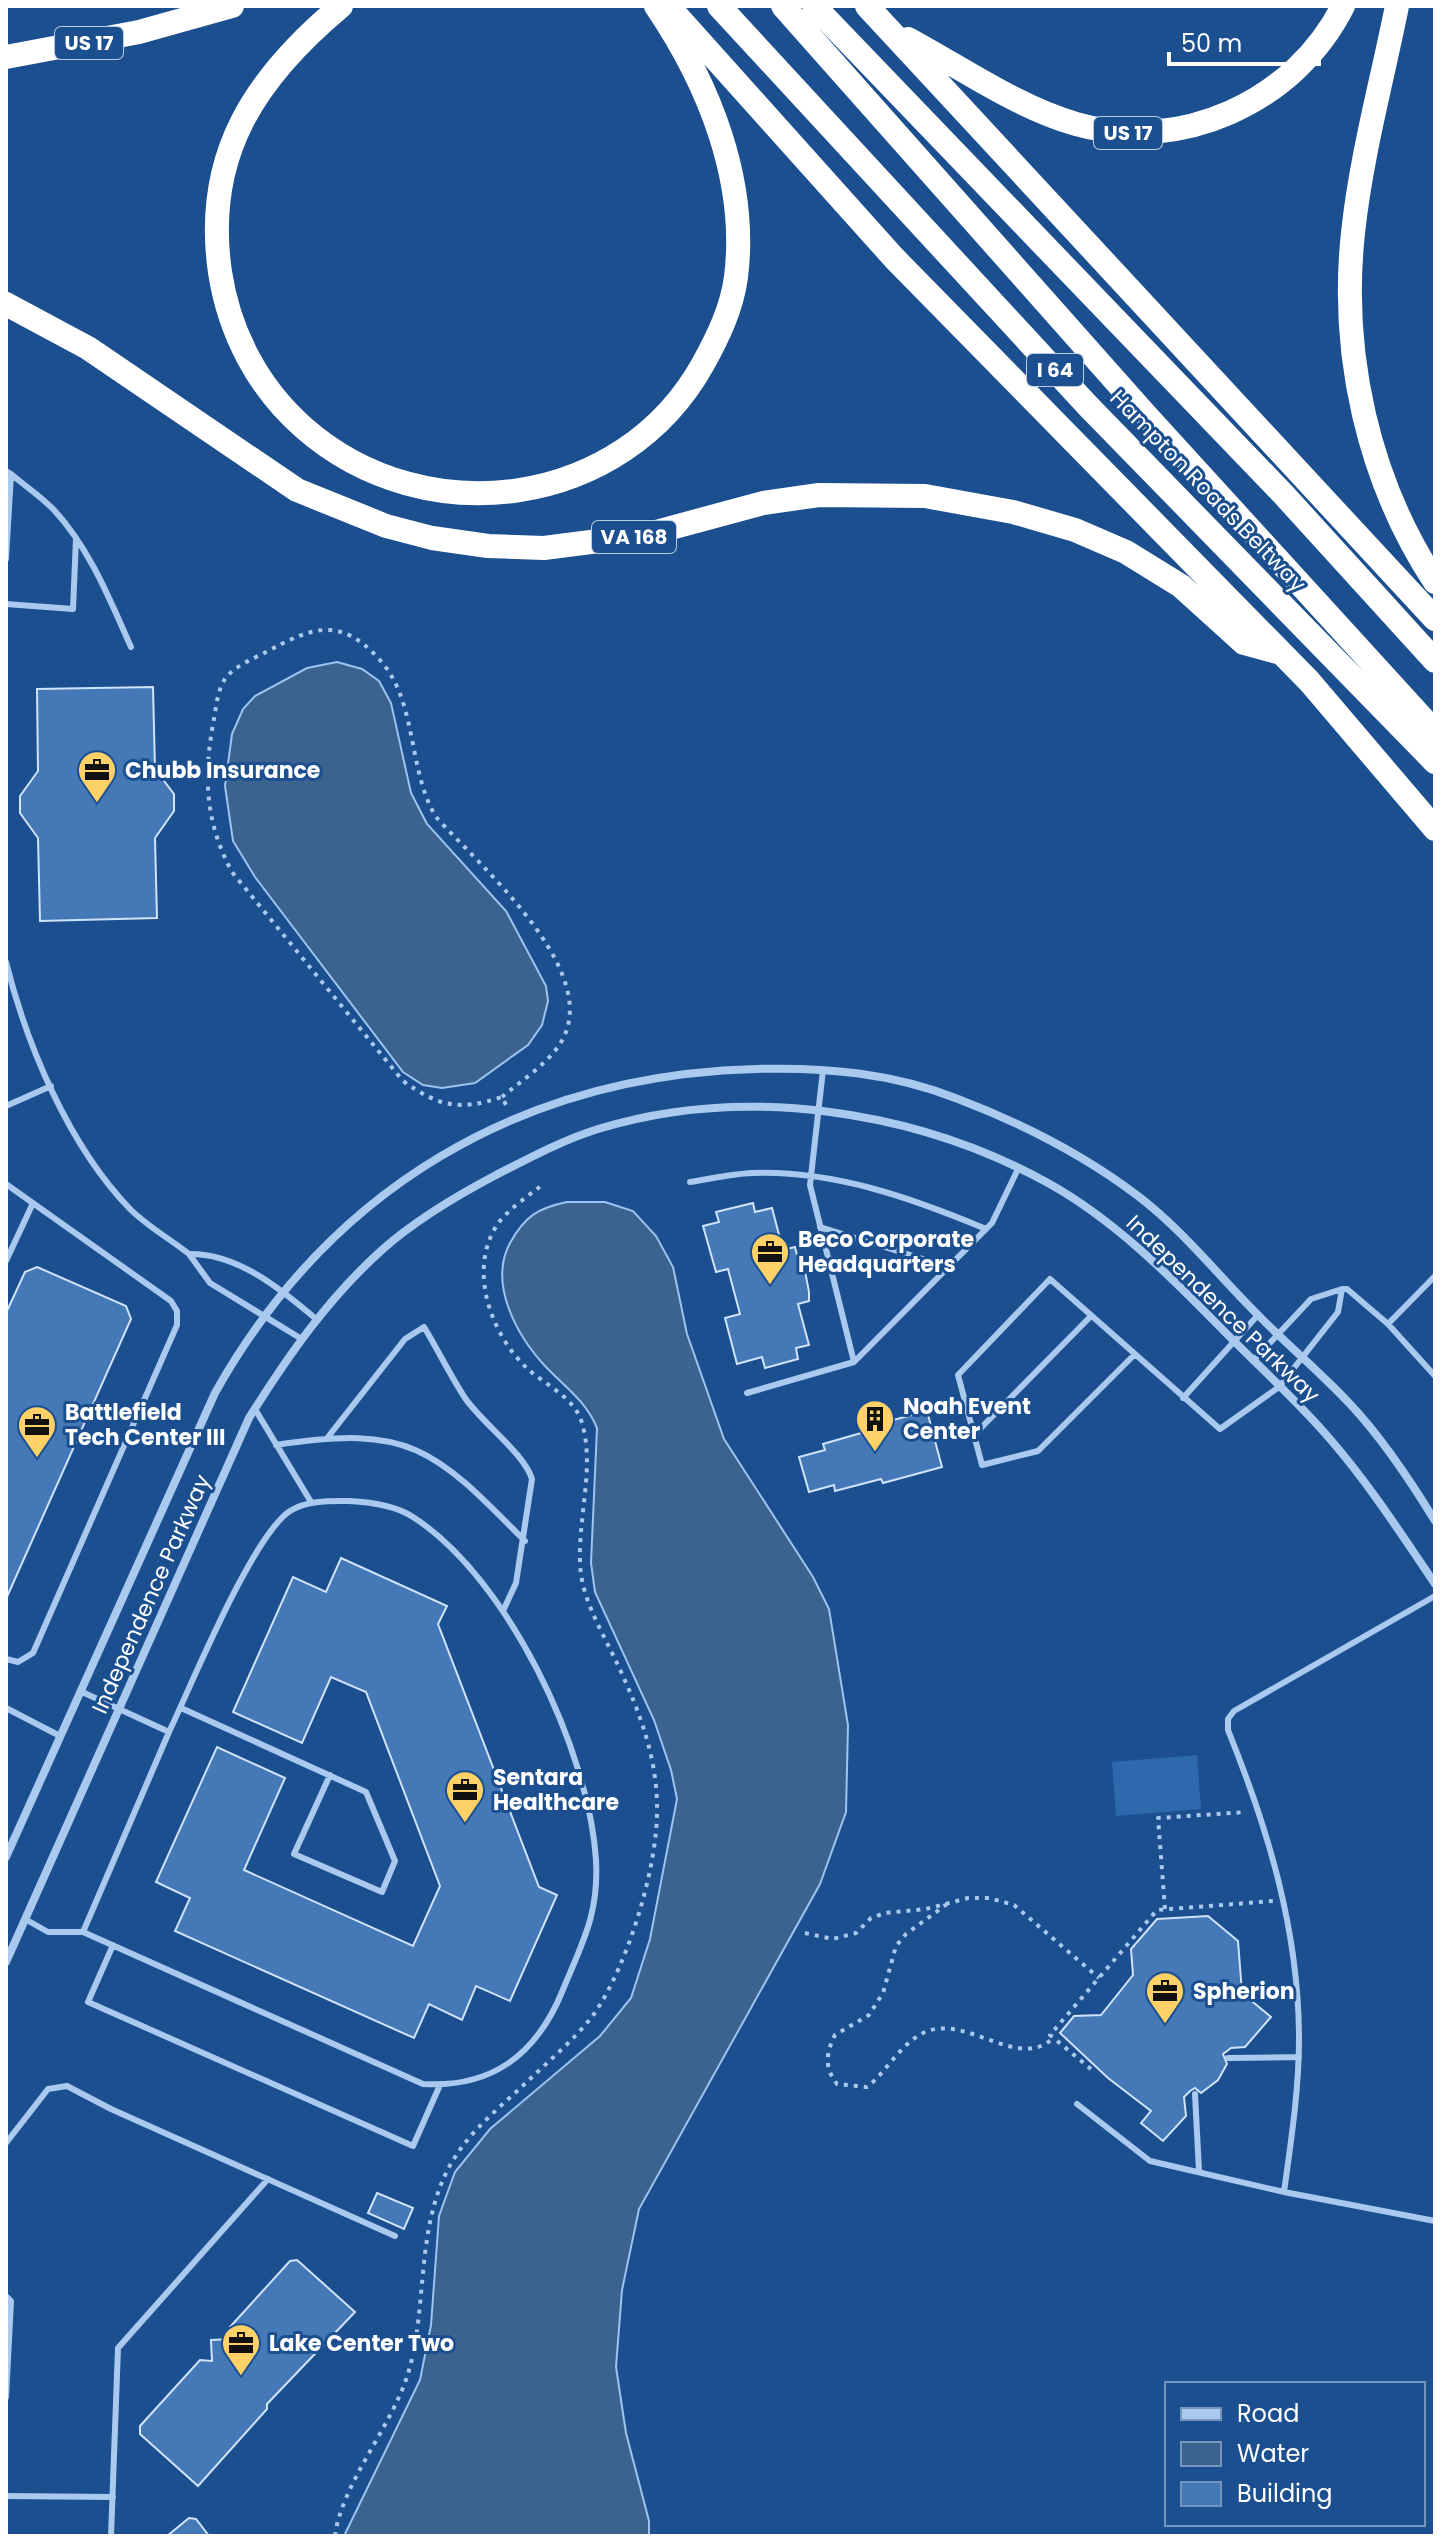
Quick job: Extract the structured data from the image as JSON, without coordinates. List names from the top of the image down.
{
  "streets": {
    "highway": [
      "US 17",
      "I 64",
      "Hampton Roads Beltway",
      "VA 168"
    ],
    "street": ["Independence Parkway"]
  },
  "places": {
    "office": [
      "Chubb Insurance",
      "Beco Corporate Headquarters",
      "Battlefield Tech Center III",
      "Sentara Healthcare",
      "Spherion",
      "Lake Center Two"
    ],
    "building": ["Noah Event Center"]
  },
  "legend": ["Road", "Water", "Building"],
  "scale_bar": "50 m"
}
